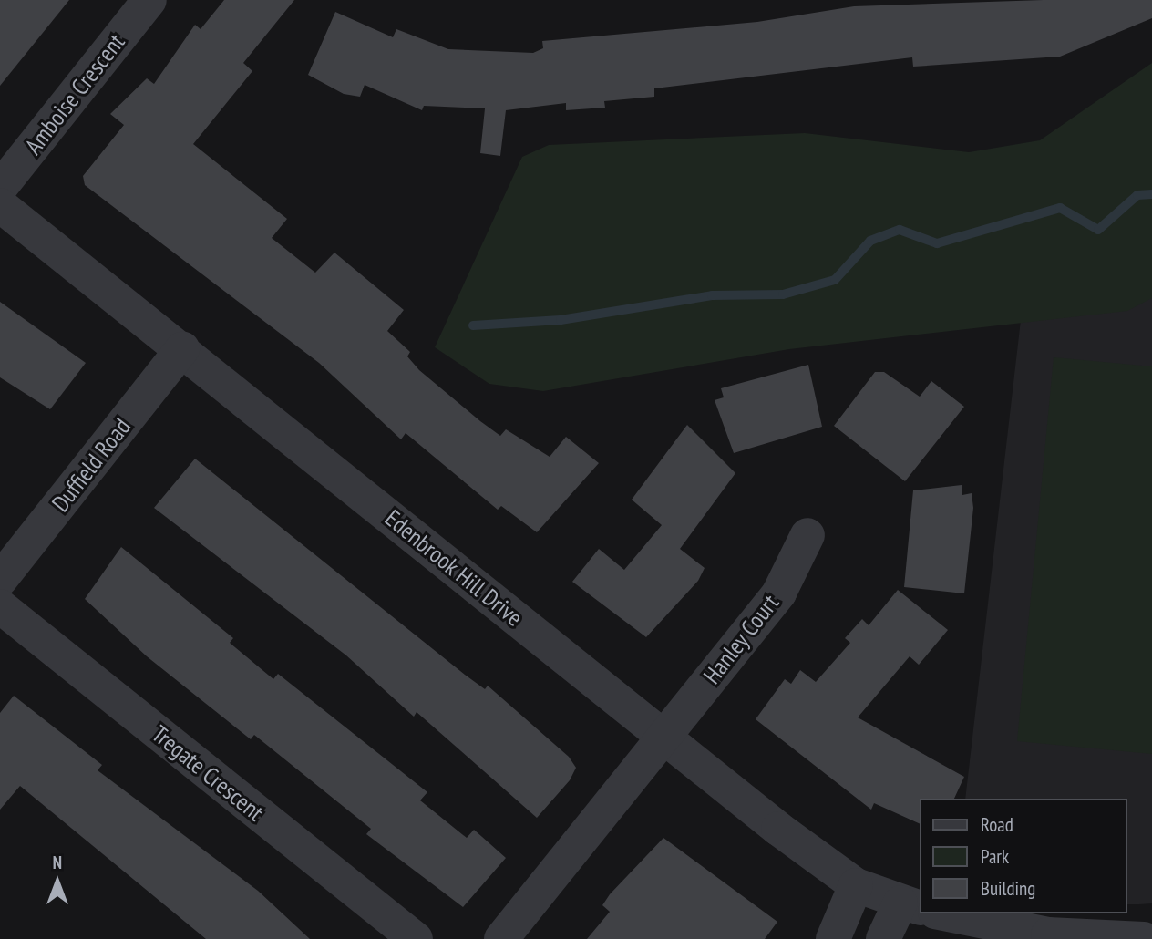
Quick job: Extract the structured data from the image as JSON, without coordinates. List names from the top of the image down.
{
  "streets": {
    "street": [
      "Amboise Crescent",
      "Duffield Road",
      "Edenbrook Hill Drive",
      "Hanley Court",
      "Tregate Crescent"
    ]
  },
  "crossings": [
    ["Duffield Road", "Edenbrook Hill Drive"],
    ["Edenbrook Hill Drive", "Hanley Court"]
  ],
  "legend": ["Road", "Park", "Building"],
  "north": "top"
}
